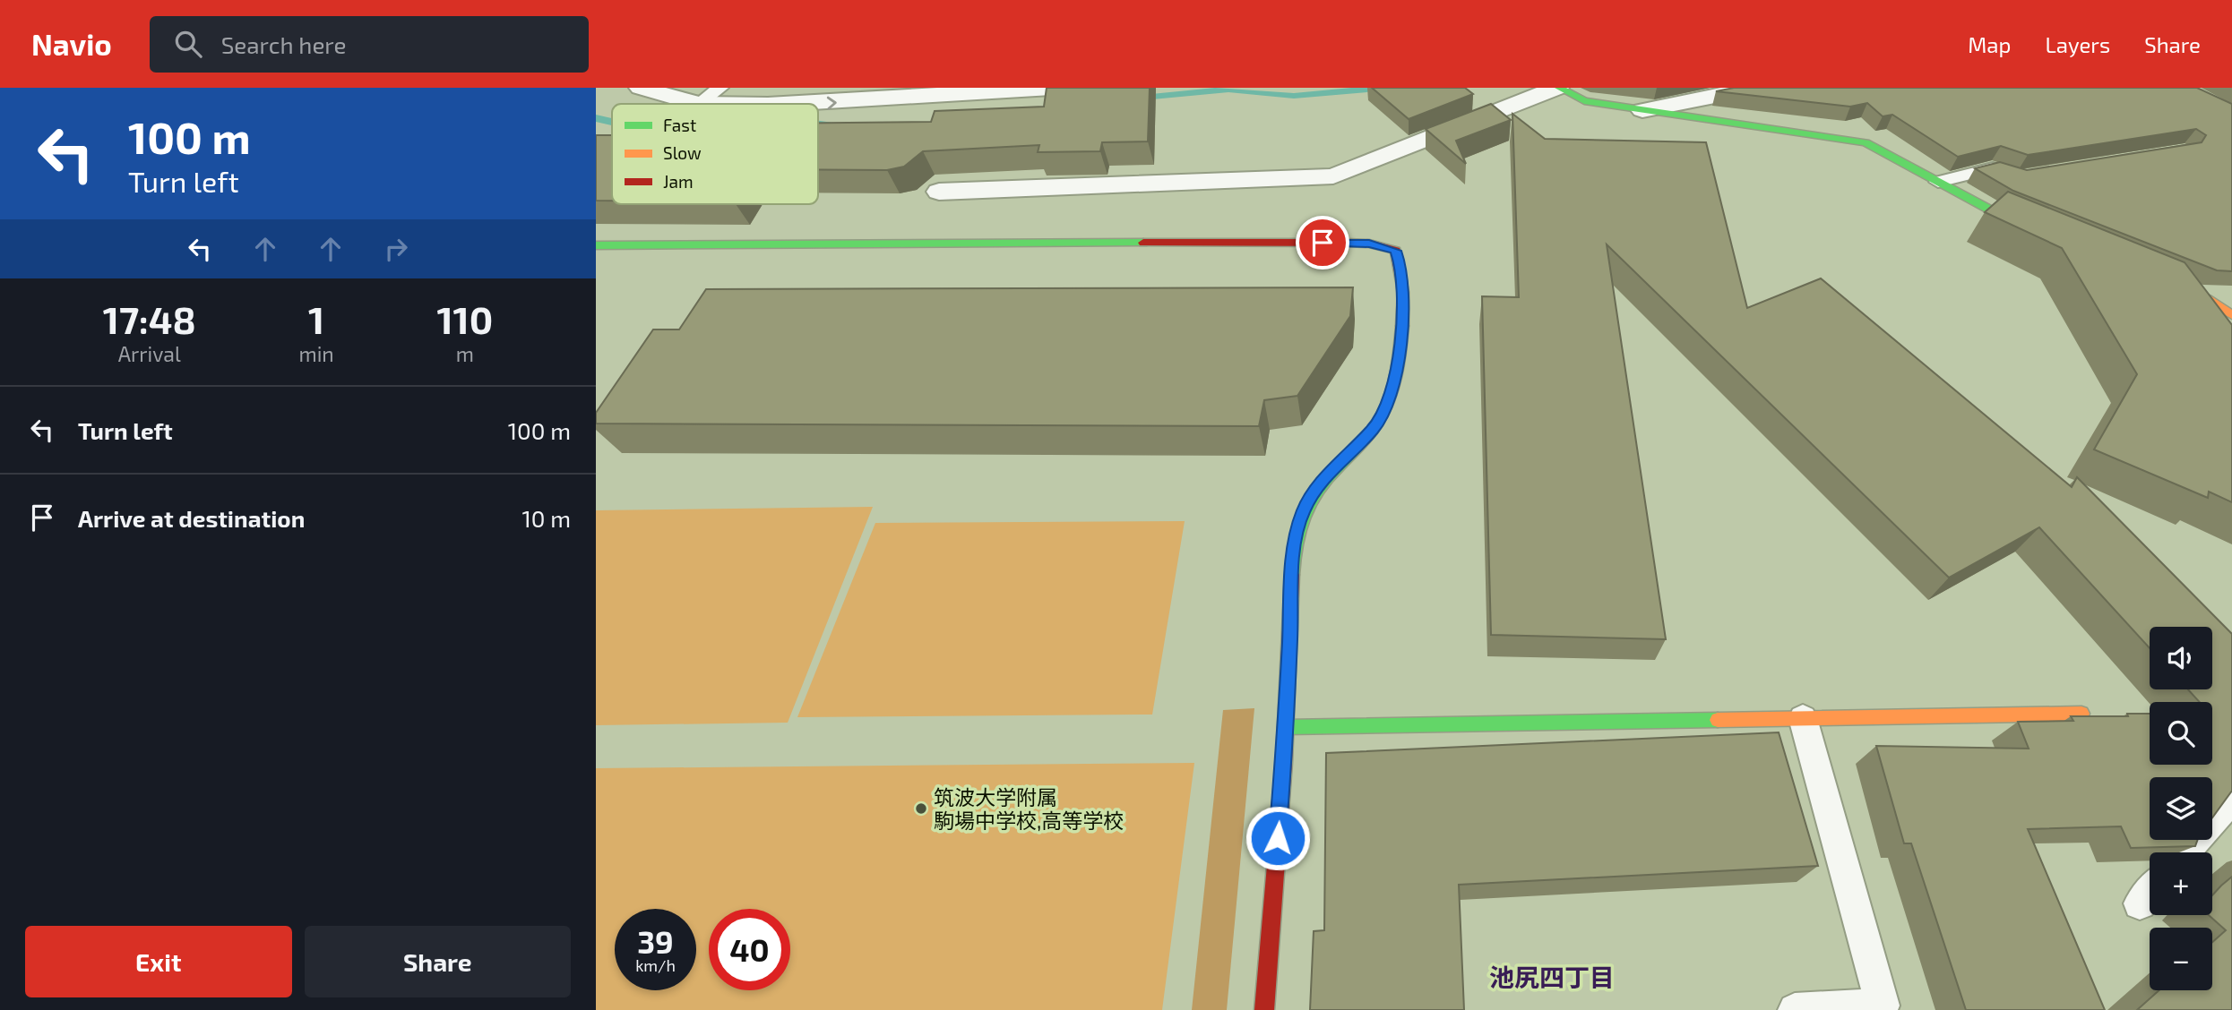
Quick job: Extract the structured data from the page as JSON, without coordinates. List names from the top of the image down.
{
  "districts": ["池尻四丁目"],
  "places": ["筑波大学附属 駒場中学校,高等学校"],
  "legend": ["Fast", "Slow", "Jam"],
  "page": {
    "header": "Navio",
    "search": "Search here",
    "nav": ["Map", "Layers", "Share"],
    "turn": ["100 m", "Turn left"],
    "eta": [
      "17:48",
      "Arrival",
      "1",
      "min",
      "110",
      "m"
    ],
    "list": [
      {
        "name": "Turn left",
        "value": "100 m"
      },
      {
        "name": "Arrive at destination",
        "value": "10 m"
      }
    ],
    "map_buttons": ["+", "−"],
    "speed": "39 km/h",
    "limit": "40",
    "buttons": ["Exit", "Share"]
  }
}
